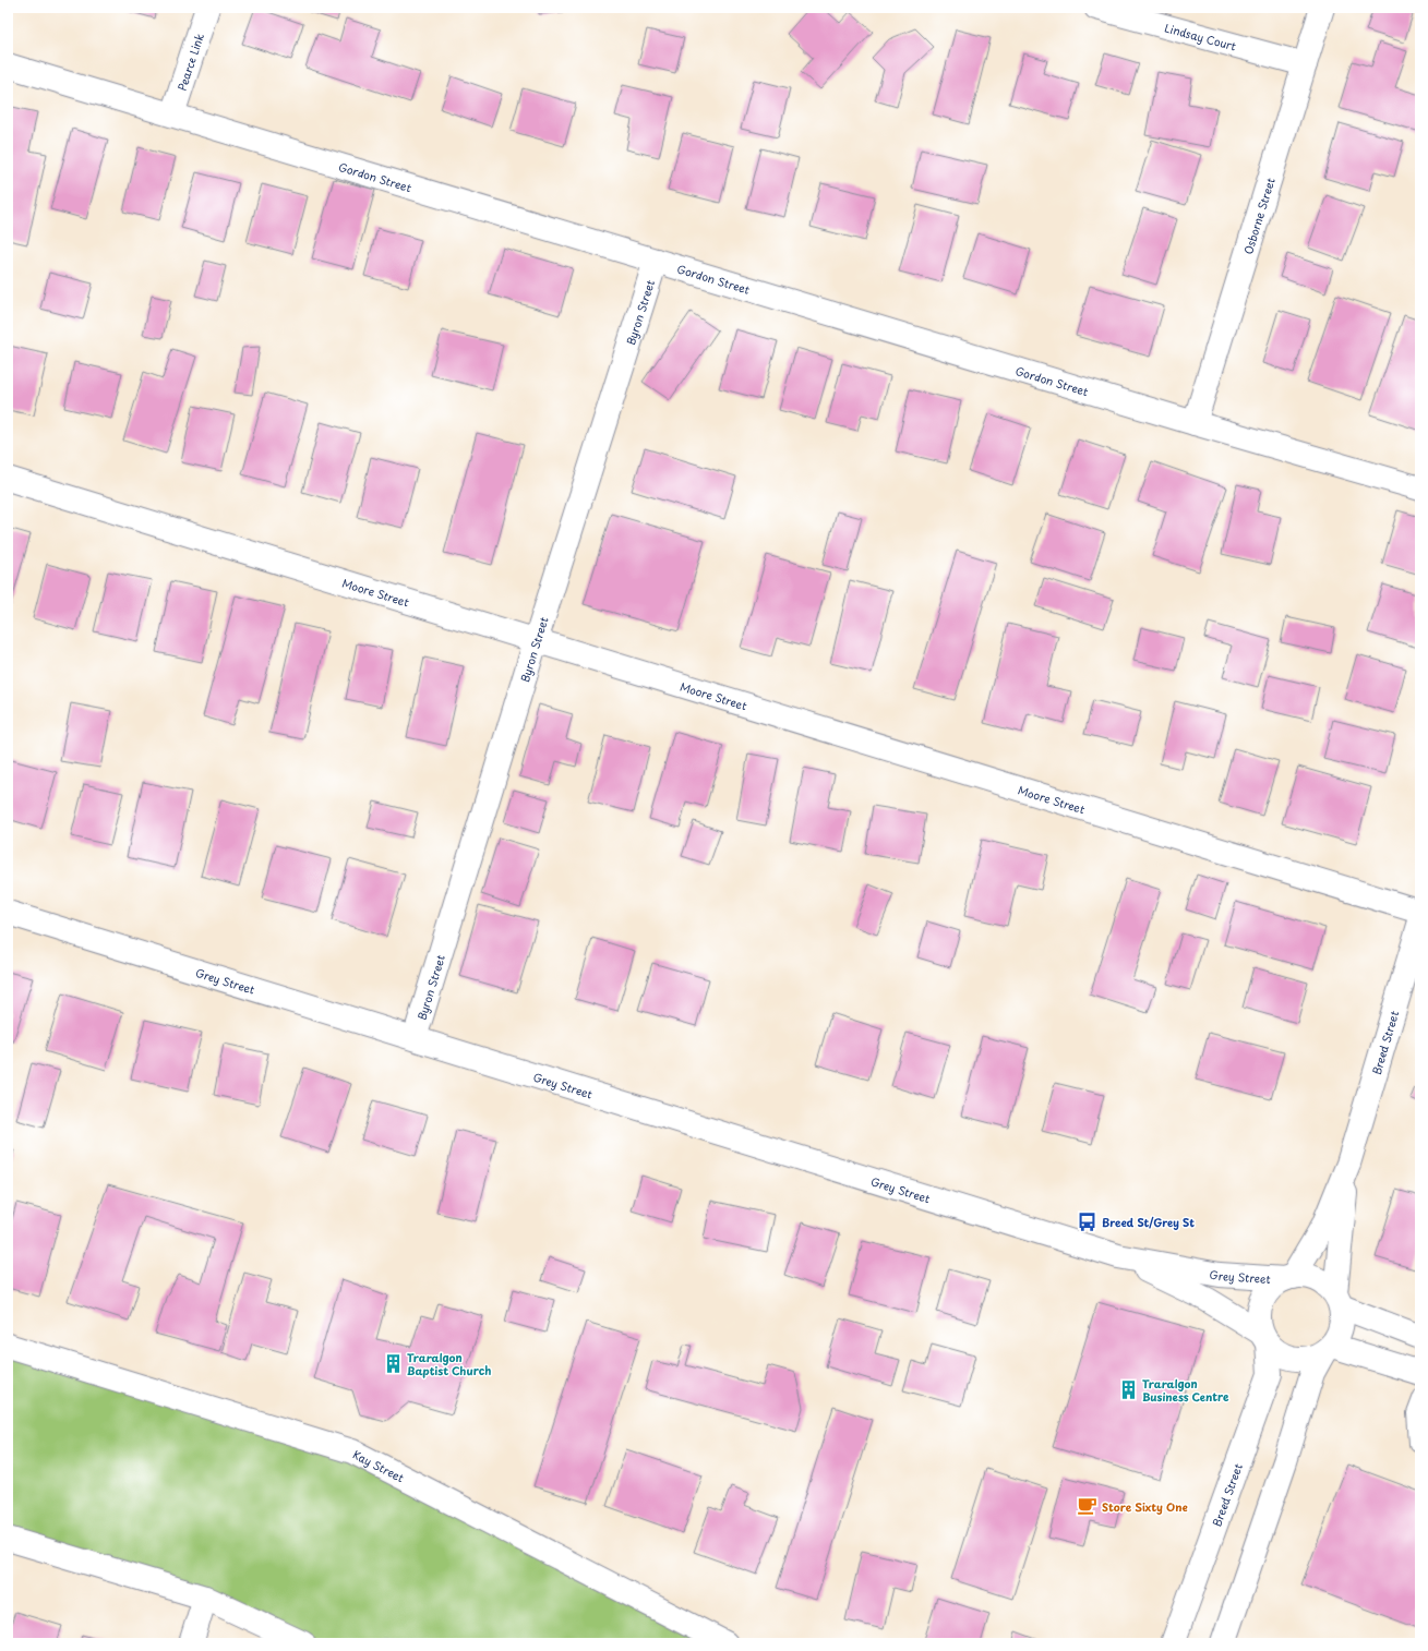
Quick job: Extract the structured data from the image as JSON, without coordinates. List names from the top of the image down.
{
  "streets": {
    "street": [
      "Lindsay Court",
      "Pearce Link",
      "Gordon Street",
      "Osborne Street",
      "Byron Street",
      "Moore Street",
      "Grey Street",
      "Breed Street",
      "Kay Street"
    ]
  },
  "crossings": [
    ["Lindsay Court", "Osborne Street"],
    ["Pearce Link", "Gordon Street"],
    ["Gordon Street", "Osborne Street"],
    ["Gordon Street", "Byron Street"],
    ["Byron Street", "Moore Street"],
    ["Byron Street", "Grey Street"],
    ["Grey Street", "Breed Street"]
  ],
  "places": {
    "bus stop": ["Breed St/Grey St"],
    "building": ["Traralgon Baptist Church", "Traralgon Business Centre"],
    "cafe": ["Store Sixty One"]
  }
}
